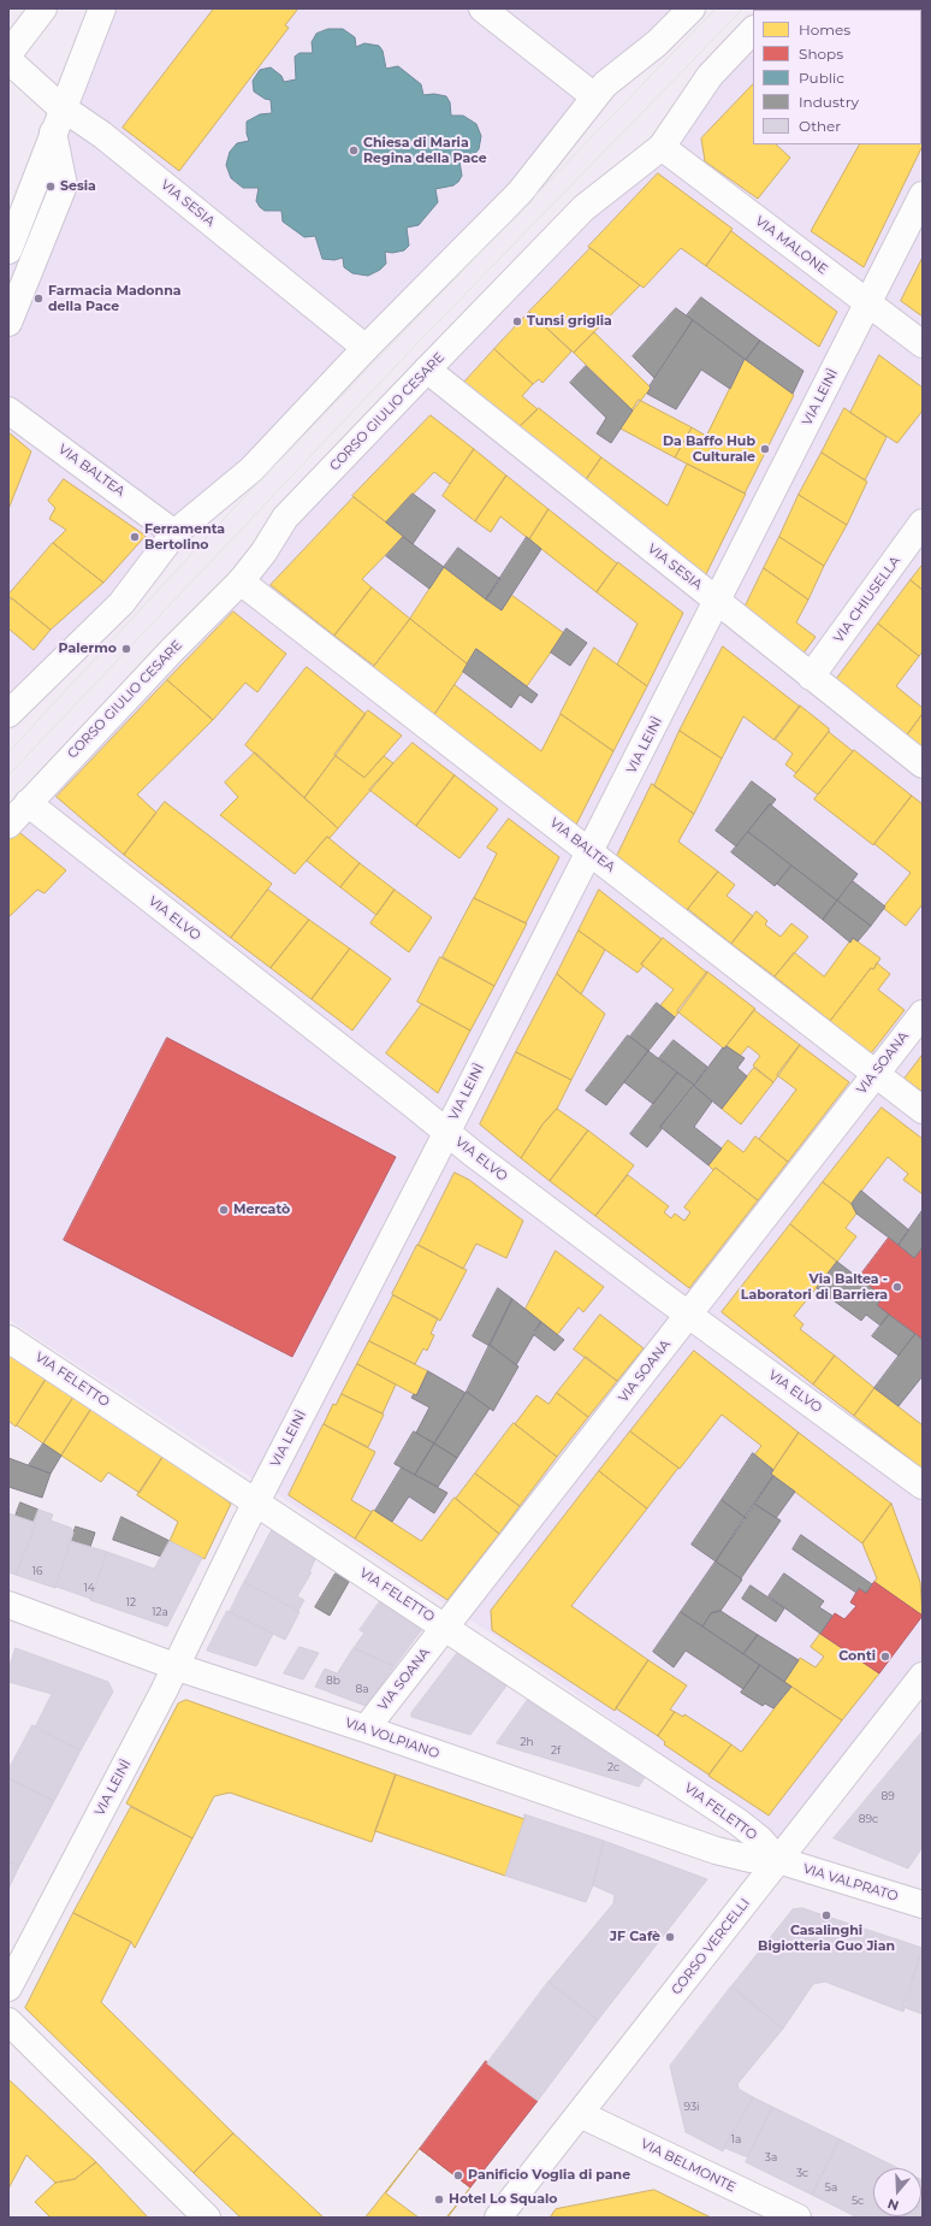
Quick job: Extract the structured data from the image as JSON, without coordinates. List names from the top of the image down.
{
  "streets": {
    "street": [
      "VIA SESIA",
      "VIA MALONE",
      "VIA LEINÌ",
      "CORSO GIULIO CESARE",
      "VIA BALTEA",
      "VIA CHIUSELLA",
      "VIA ELVO",
      "VIA SOANA",
      "VIA FELETTO",
      "VIA VOLPIANO",
      "VIA VALPRATO",
      "CORSO VERCELLI",
      "VIA BELMONTE"
    ]
  },
  "crossings": [
    ["VIA SESIA", "VIA LEINÌ"],
    ["VIA SESIA", "CORSO GIULIO CESARE"],
    ["VIA SESIA", "VIA CHIUSELLA"],
    ["VIA MALONE", "VIA LEINÌ"],
    ["VIA MALONE", "CORSO GIULIO CESARE"],
    ["VIA LEINÌ", "VIA BALTEA"],
    ["VIA LEINÌ", "VIA ELVO"],
    ["VIA LEINÌ", "VIA FELETTO"],
    ["VIA LEINÌ", "VIA VOLPIANO"],
    ["CORSO GIULIO CESARE", "VIA BALTEA"],
    ["CORSO GIULIO CESARE", "VIA ELVO"],
    ["VIA BALTEA", "VIA SOANA"],
    ["VIA ELVO", "VIA SOANA"],
    ["VIA SOANA", "VIA FELETTO"],
    ["VIA SOANA", "VIA VOLPIANO"],
    ["VIA FELETTO", "VIA VOLPIANO"],
    ["VIA FELETTO", "VIA VALPRATO"],
    ["VIA FELETTO", "CORSO VERCELLI"],
    ["VIA VOLPIANO", "VIA VALPRATO"],
    ["VIA VOLPIANO", "CORSO VERCELLI"],
    ["VIA VALPRATO", "CORSO VERCELLI"],
    ["CORSO VERCELLI", "VIA BELMONTE"]
  ],
  "places": [
    "Chiesa di Maria Regina della Pace",
    "Sesia",
    "Farmacia Madonna della Pace",
    "Tunsi griglia",
    "Da Baffo Hub Culturale",
    "Ferramenta Bertolino",
    "Palermo",
    "Mercatò",
    "Via Baltea - Laboratori di Barriera",
    "Conti",
    "Casalinghi Bigiotteria Guo Jian",
    "JF Cafè",
    "Panificio Voglia di pane",
    "Hotel Lo Squalo"
  ],
  "house_numbers": [
    "16",
    "14",
    "12",
    "12a",
    "8b",
    "8a",
    "2h",
    "2f",
    "2c",
    "89",
    "89c",
    "93i",
    "1a",
    "3a",
    "3c",
    "5a",
    "5c"
  ],
  "legend": [
    "Homes",
    "Shops",
    "Public",
    "Industry",
    "Other"
  ],
  "north": "bottom"
}
